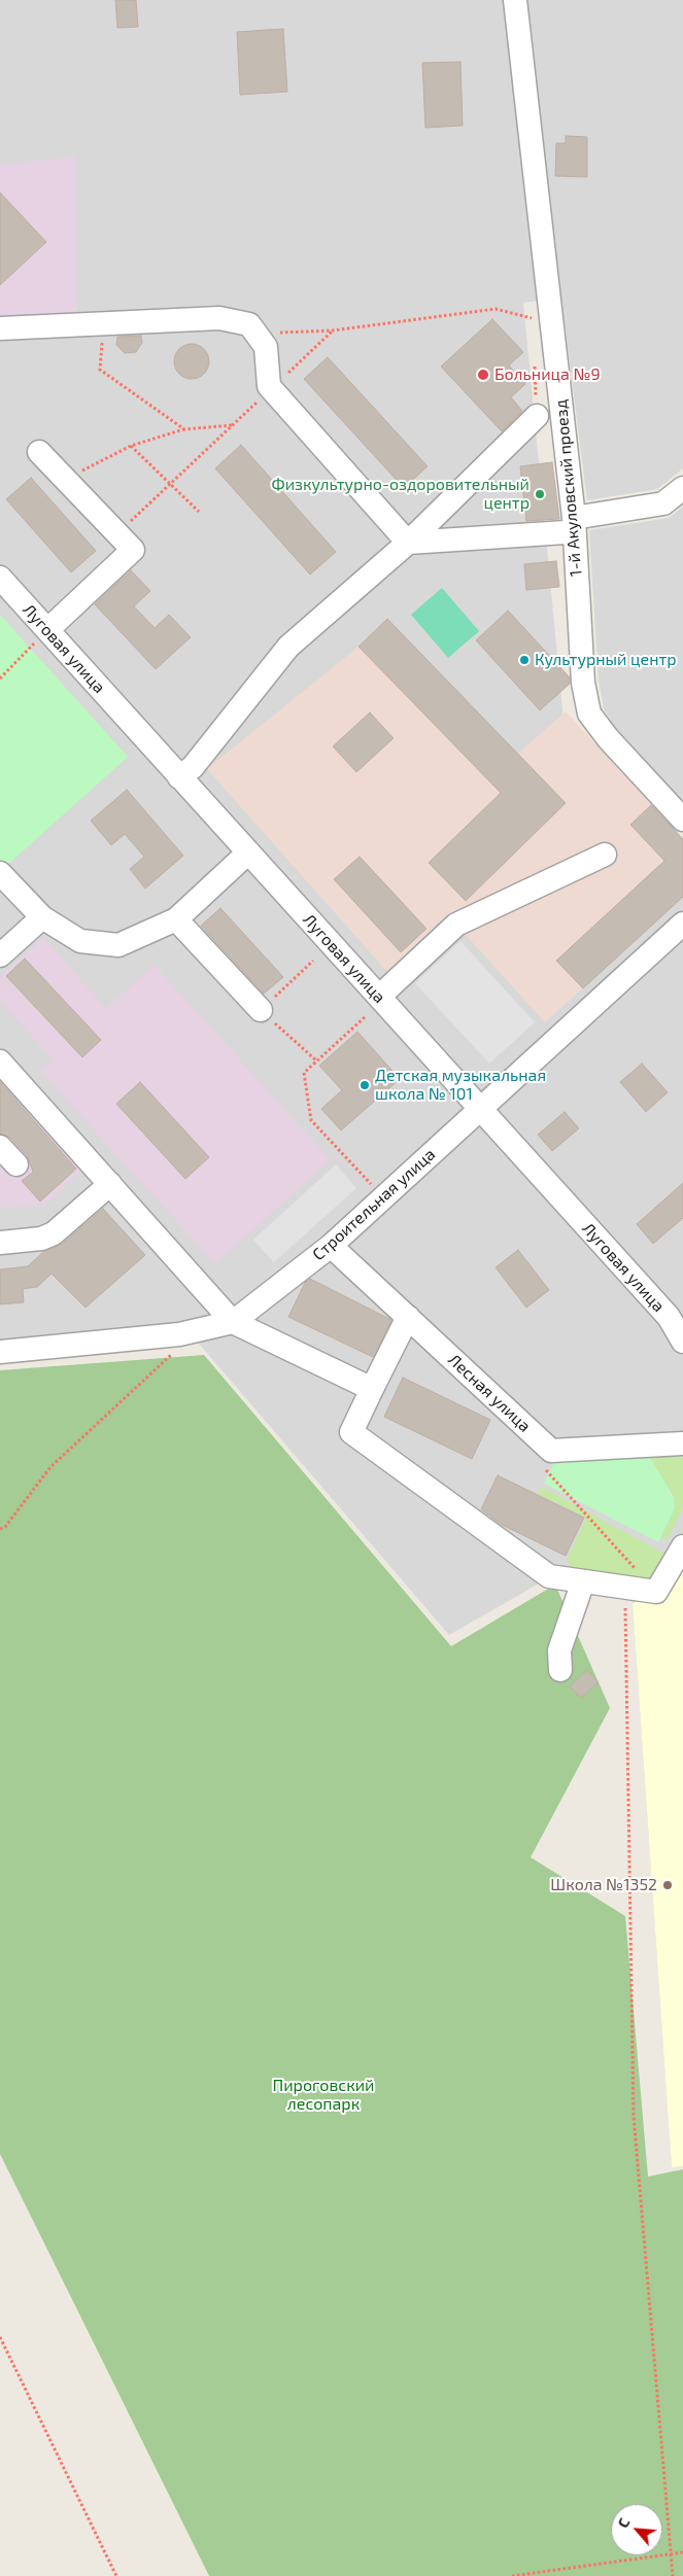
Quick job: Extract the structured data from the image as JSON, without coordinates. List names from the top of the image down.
{
  "streets": {
    "street": [
      "1-й Акуловский проезд",
      "Луговая улица",
      "Строительная улица",
      "Лесная улица"
    ]
  },
  "crossings": [
    ["Луговая улица", "Строительная улица"],
    ["Строительная улица", "Лесная улица"]
  ],
  "parks": ["Пироговский лесопарк"],
  "places": [
    "Больница №9",
    "Физкультурно-оздоровительный центр",
    "Культурный центр",
    "Детская музыкальная школа № 101",
    "Школа №1352"
  ],
  "north": "top left"
}
